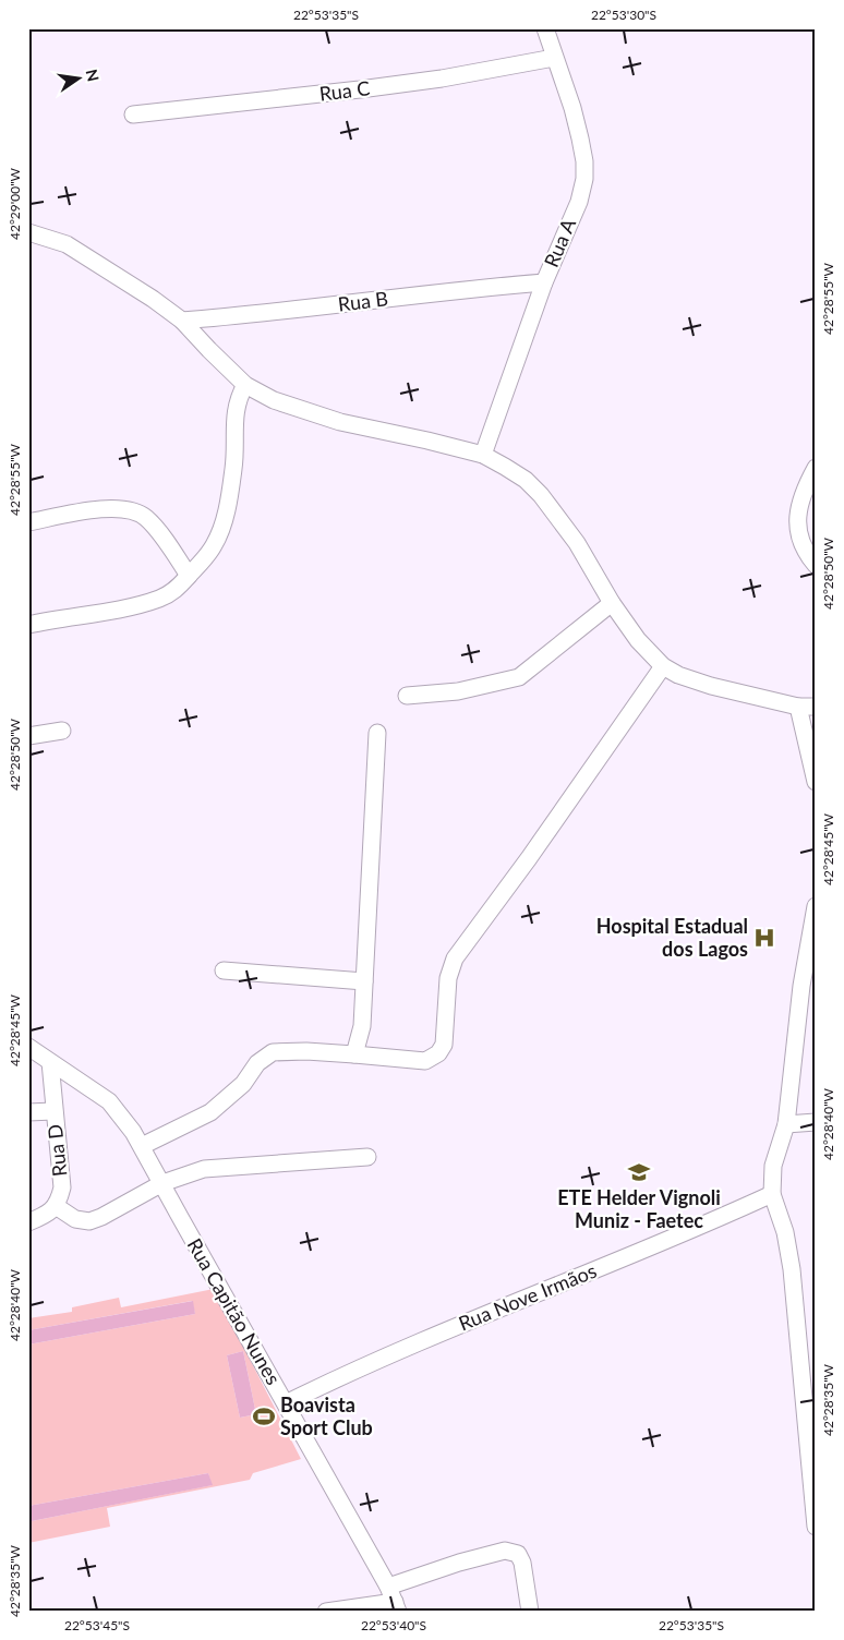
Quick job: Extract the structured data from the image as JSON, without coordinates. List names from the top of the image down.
{
  "streets": {
    "street": [
      "Rua C",
      "Rua A",
      "Rua B",
      "Rua D",
      "Rua Nove Irmãos",
      "Rua Capitão Nunes"
    ]
  },
  "crossings": [
    ["Rua C", "Rua A"],
    ["Rua A", "Rua B"],
    ["Rua D", "Rua Capitão Nunes"],
    ["Rua Nove Irmãos", "Rua Capitão Nunes"]
  ],
  "places": {
    "hospital": ["Hospital Estadual dos Lagos"],
    "school or university": ["ETE Helder Vignoli Muniz - Faetec"],
    "sports": ["Boavista Sport Club"]
  },
  "north": "right",
  "coordinates": [
    "22°53'35\"S",
    "22°53'30\"S",
    "42°29'00\"W",
    "42°28'55\"W",
    "42°28'50\"W",
    "42°28'45\"W",
    "42°28'40\"W",
    "42°28'35\"W",
    "22°53'45\"S",
    "22°53'40\"S"
  ]
}
